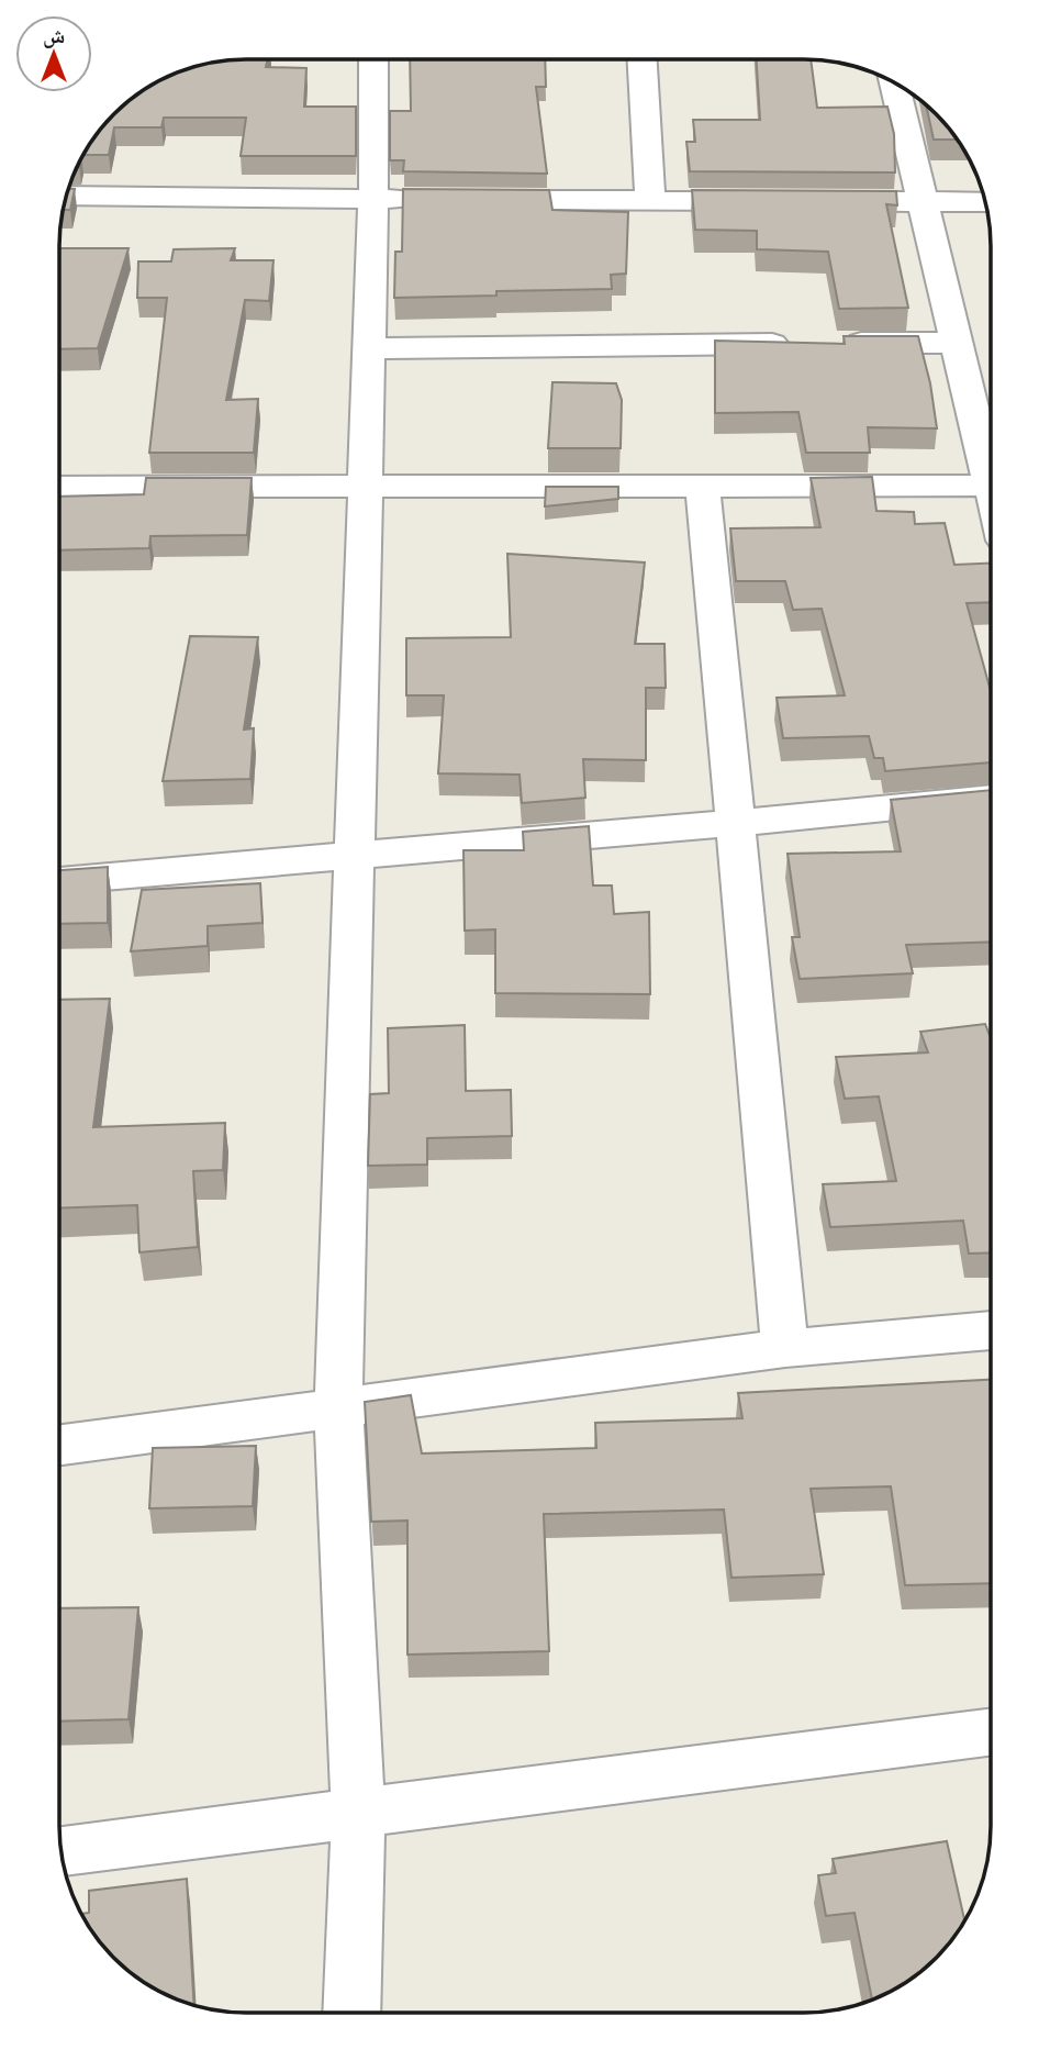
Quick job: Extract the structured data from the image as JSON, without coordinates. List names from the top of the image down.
{
  "north": "top"
}
